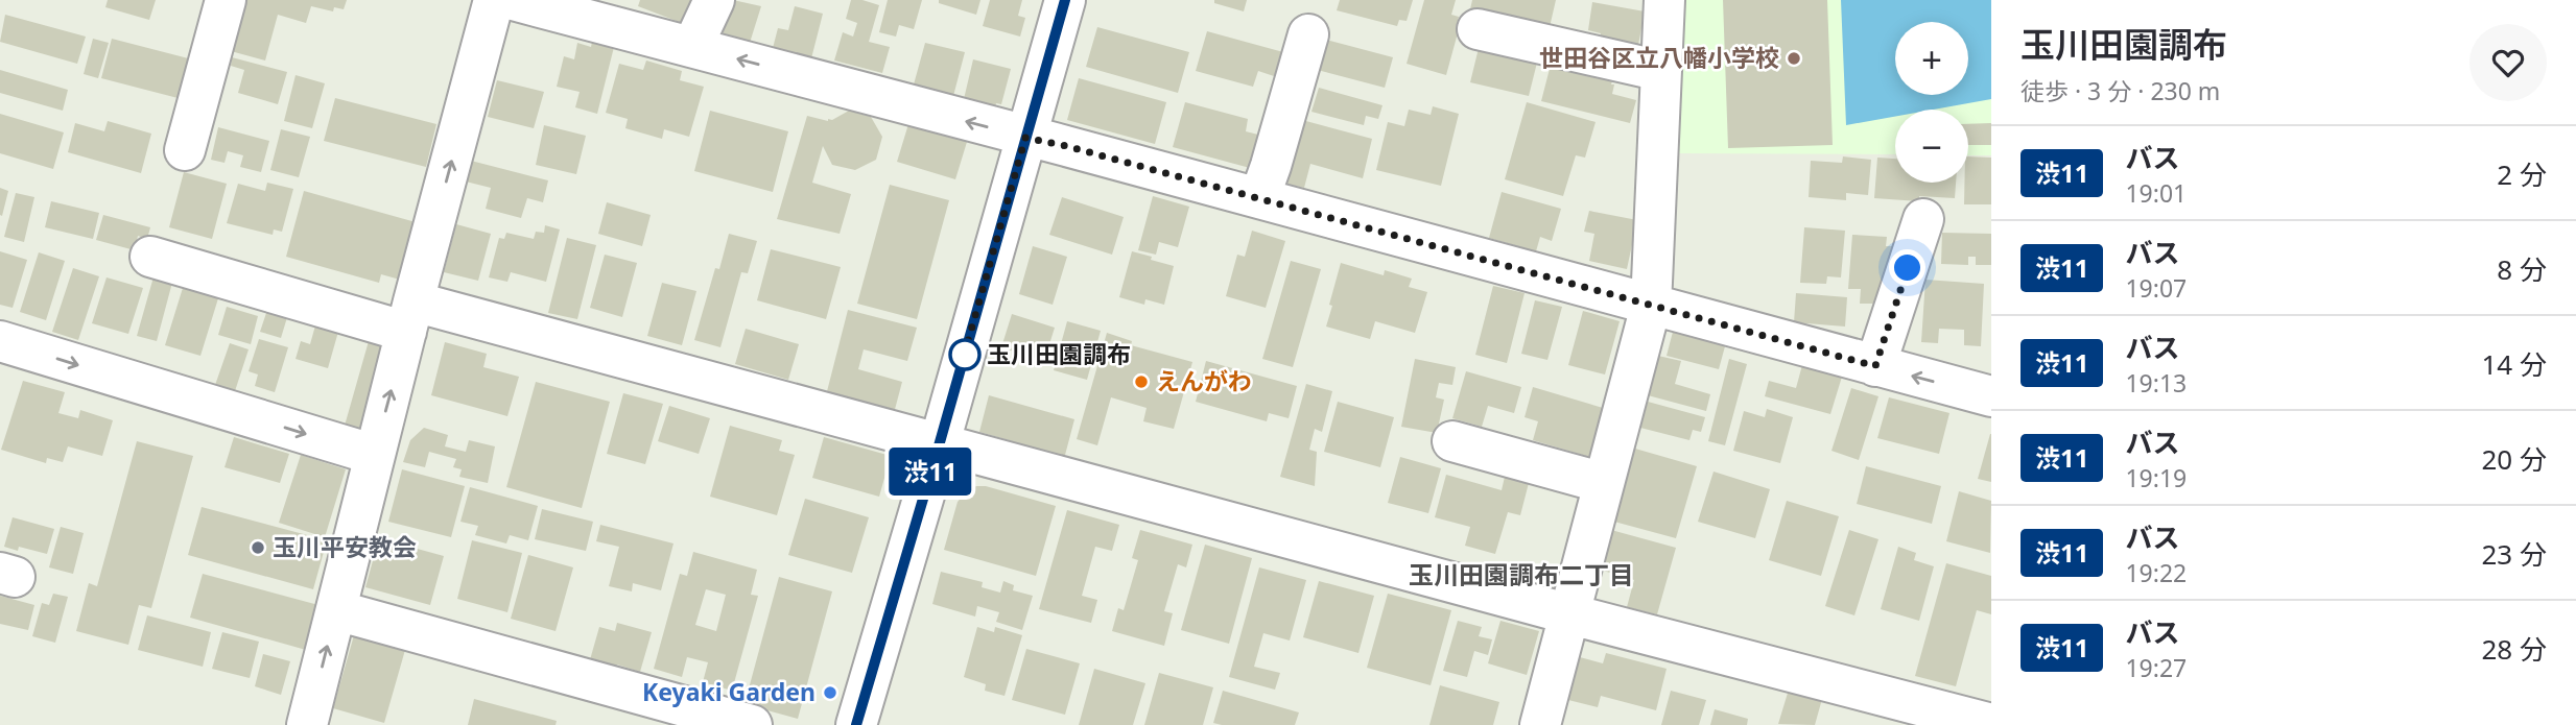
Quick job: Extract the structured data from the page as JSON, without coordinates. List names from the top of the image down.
{
  "districts": ["玉川田園調布二丁目"],
  "places": [
    "世田谷区立八幡小学校",
    "玉川田園調布",
    "えんがわ",
    "玉川平安教会",
    "Keyaki Garden"
  ],
  "lines": ["bus line 渋11"],
  "page": {
    "on_map": "渋11",
    "heading": ["玉川田園調布", "徒歩 · 3 分 · 230 m"],
    "map_buttons": ["+", "−"],
    "list": [
      {
        "mark": "渋11",
        "name": "バス",
        "note": "19:01",
        "value": "2 分"
      },
      {
        "mark": "渋11",
        "name": "バス",
        "note": "19:07",
        "value": "8 分"
      },
      {
        "mark": "渋11",
        "name": "バス",
        "note": "19:13",
        "value": "14 分"
      },
      {
        "mark": "渋11",
        "name": "バス",
        "note": "19:19",
        "value": "20 分"
      },
      {
        "mark": "渋11",
        "name": "バス",
        "note": "19:22",
        "value": "23 分"
      },
      {
        "mark": "渋11",
        "name": "バス",
        "note": "19:27",
        "value": "28 分"
      }
    ]
  }
}
